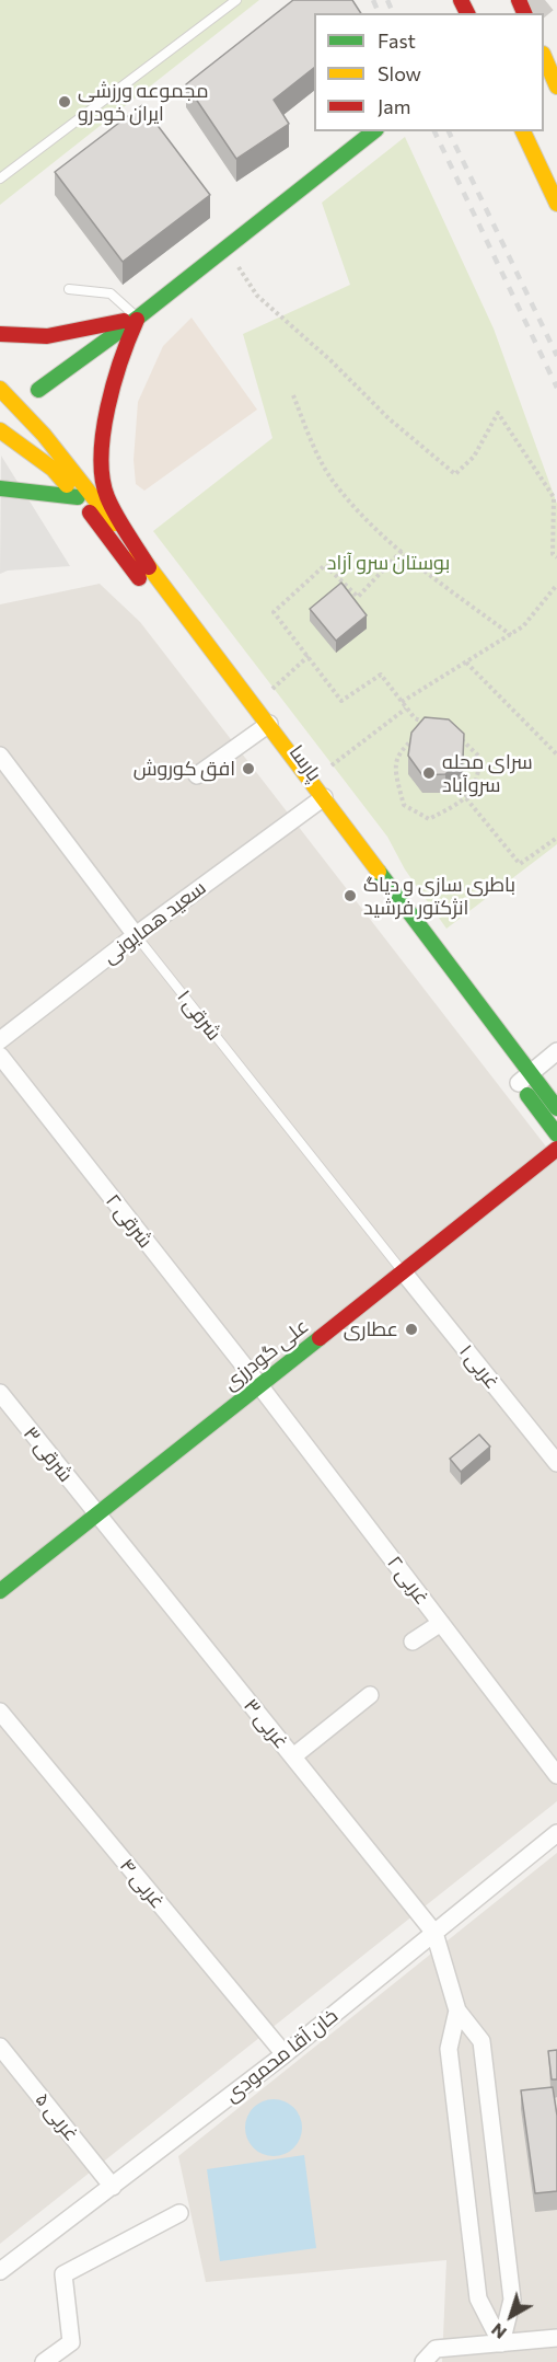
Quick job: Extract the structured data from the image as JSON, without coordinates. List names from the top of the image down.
{
  "streets": {
    "main road": ["پارسا", "علی گودرزی"],
    "street": [
      "سعید همایونی",
      "۱ شرقی",
      "۲ شرقی",
      "۱ غربی",
      "۳ شرقی",
      "۲ غربی",
      "۳ غربی",
      "۴ غربی",
      "خان آقا محمودی",
      "۵ غربی"
    ]
  },
  "crossings": [
    ["پارسا", "سعید همایونی"],
    ["سعید همایونی", "۱ شرقی"],
    ["۱ شرقی", "علی گودرزی"],
    ["۱ شرقی", "۱ غربی"],
    ["۲ شرقی", "علی گودرزی"],
    ["۲ شرقی", "۲ غربی"],
    ["علی گودرزی", "۱ غربی"],
    ["علی گودرزی", "۳ شرقی"],
    ["علی گودرزی", "۲ غربی"],
    ["علی گودرزی", "۳ غربی"],
    ["۳ شرقی", "۳ غربی"],
    ["۳ غربی", "خان آقا محمودی"],
    ["۴ غربی", "خان آقا محمودی"],
    ["خان آقا محمودی", "۵ غربی"]
  ],
  "parks": ["بوستان سرو آزاد"],
  "places": [
    "مجموعه ورزشی ایران خودرو",
    "افق کوروش",
    "سرای محله سروآباد",
    "باطری سازی و دیاگ انژکتور فرشید",
    "عطاری"
  ],
  "legend": ["Fast", "Slow", "Jam"],
  "north": "bottom left"
}
